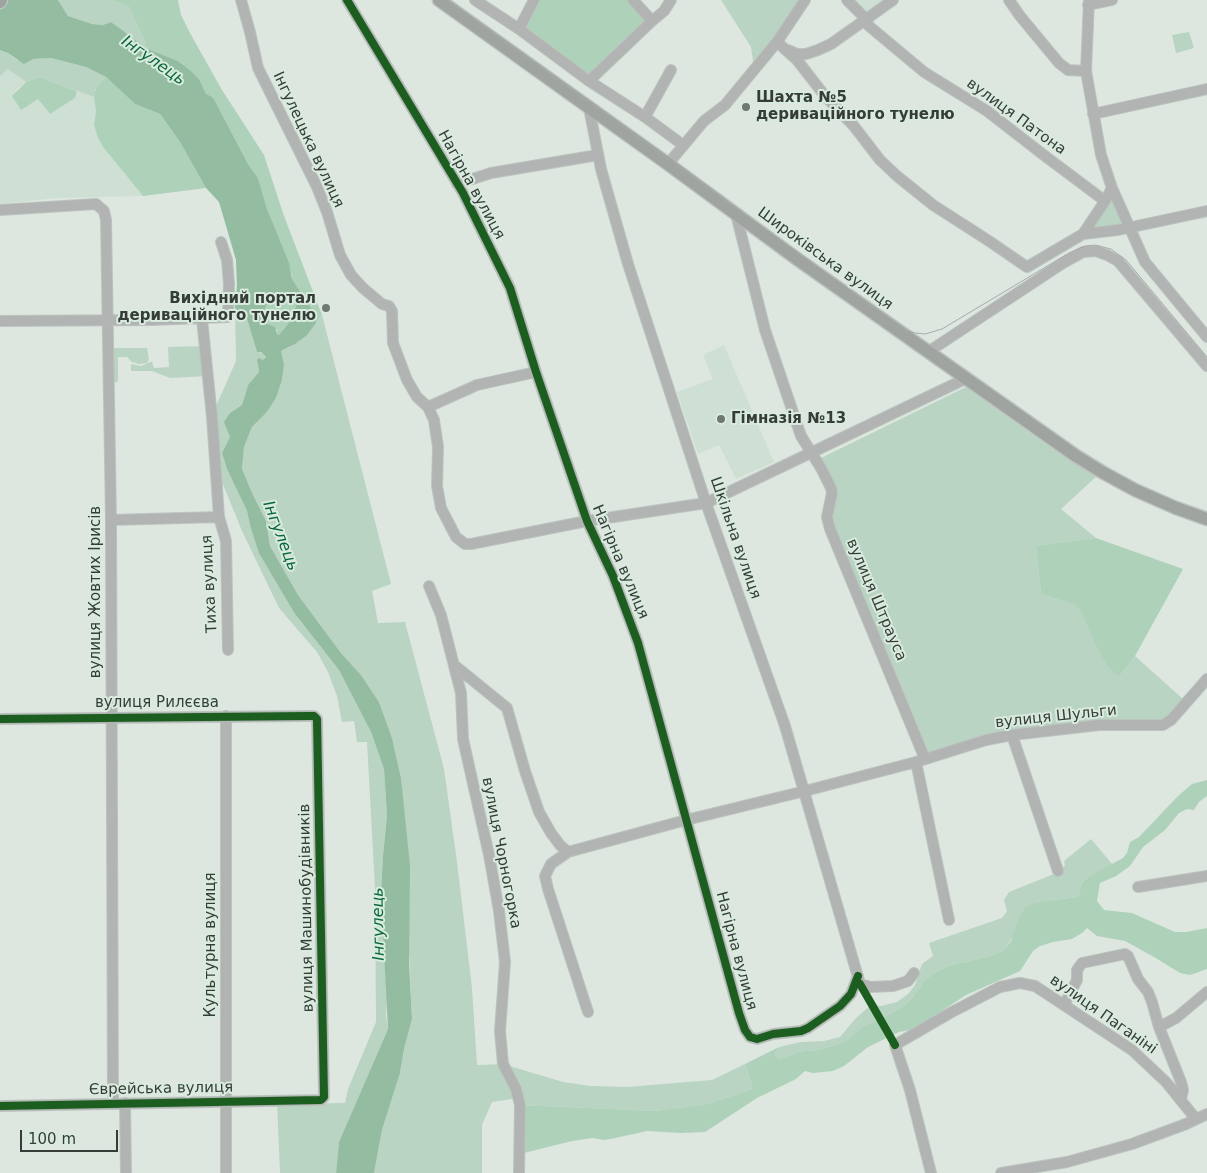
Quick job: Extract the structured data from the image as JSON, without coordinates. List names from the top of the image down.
{
  "streets": {
    "main road": ["Широківська вулиця"],
    "street": [
      "вулиця Патона",
      "Інгулецька вулиця",
      "Нагірна вулиця",
      "Шкільна вулиця",
      "Тиха вулиця",
      "вулиця Жовтих Ірисів",
      "вулиця Штрауса",
      "вулиця Рилєєва",
      "вулиця Шульги",
      "вулиця Чорногорка",
      "вулиця Машинобудівників",
      "Культурна вулиця",
      "вулиця Паганіні",
      "Єврейська вулиця"
    ]
  },
  "crossings": [
    ["Інгулецька вулиця", "Нагірна вулиця"],
    ["Нагірна вулиця", "Шкільна вулиця"],
    ["Нагірна вулиця", "вулиця Шульги"],
    ["Широківська вулиця", "Шкільна вулиця"],
    ["Широківська вулиця", "вулиця Штрауса"],
    ["Шкільна вулиця", "вулиця Шульги"],
    ["вулиця Жовтих Ірисів", "вулиця Рилєєва"],
    ["вулиця Жовтих Ірисів", "Єврейська вулиця"],
    ["вулиця Штрауса", "вулиця Шульги"],
    ["вулиця Рилєєва", "вулиця Машинобудівників"],
    ["вулиця Рилєєва", "Культурна вулиця"],
    ["вулиця Машинобудівників", "Єврейська вулиця"],
    ["Культурна вулиця", "Єврейська вулиця"]
  ],
  "water": ["Інгулець"],
  "places": ["Шахта №5 дериваційного тунелю", "Вихідний портал дериваційного тунелю", "Гімназія №13"],
  "scale_bar": "100 m"
}
